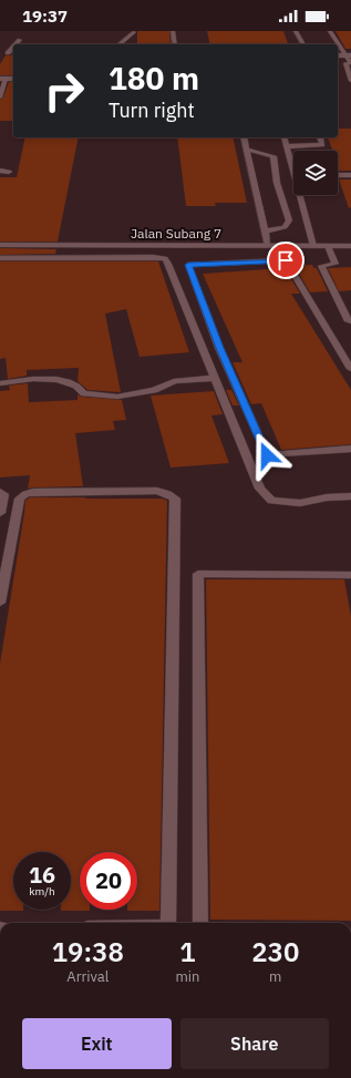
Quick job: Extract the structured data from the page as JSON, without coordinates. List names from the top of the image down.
{
  "streets": {
    "street": ["Jalan Subang 7"]
  },
  "page": {
    "status": "19:37",
    "turn": ["180 m", "Turn right"],
    "speed": "16 km/h",
    "limit": "20",
    "eta": [
      "19:38",
      "Arrival",
      "1",
      "min",
      "230",
      "m"
    ],
    "buttons": ["Exit", "Share"]
  }
}
